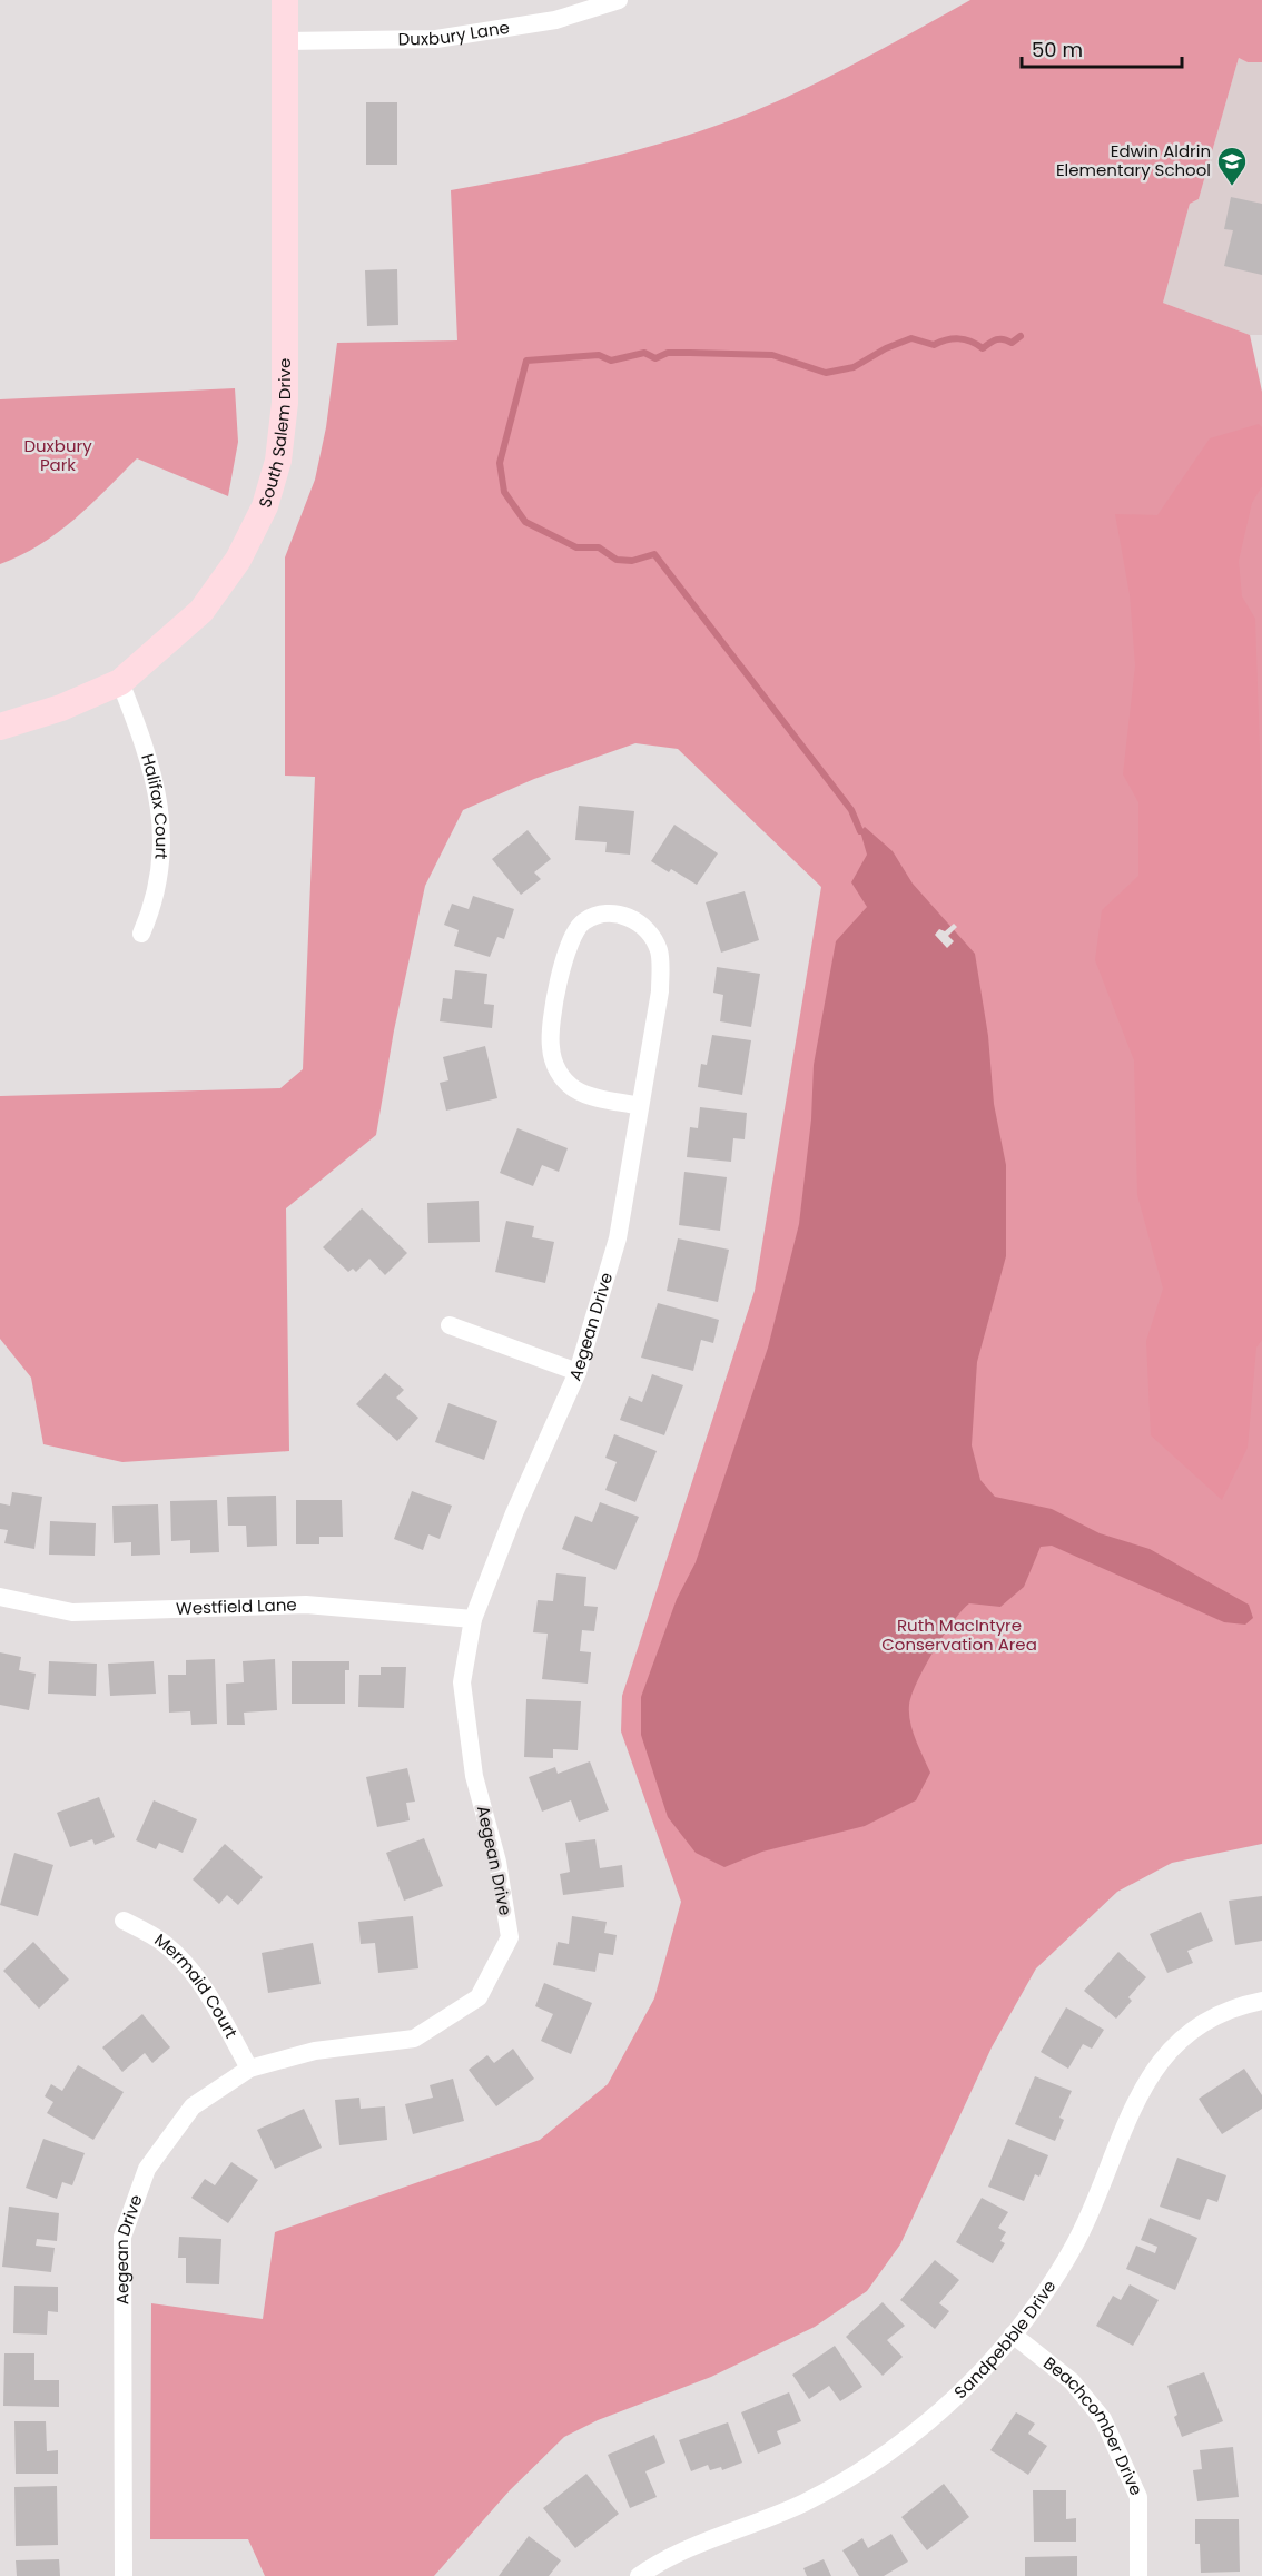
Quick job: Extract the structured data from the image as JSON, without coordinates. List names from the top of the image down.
{
  "streets": {
    "street": [
      "Duxbury Lane",
      "South Salem Drive",
      "Halifax Court",
      "Aegean Drive",
      "Westfield Lane",
      "Mermaid Court",
      "Sandpebble Drive",
      "Beachcomber Drive"
    ]
  },
  "crossings": [
    ["Duxbury Lane", "South Salem Drive"],
    ["South Salem Drive", "Halifax Court"],
    ["Aegean Drive", "Westfield Lane"],
    ["Aegean Drive", "Mermaid Court"],
    ["Sandpebble Drive", "Beachcomber Drive"]
  ],
  "parks": ["Duxbury Park", "Ruth MacIntyre Conservation Area"],
  "places": {
    "school or university": ["Edwin Aldrin Elementary School"]
  },
  "scale_bar": "50 m"
}
